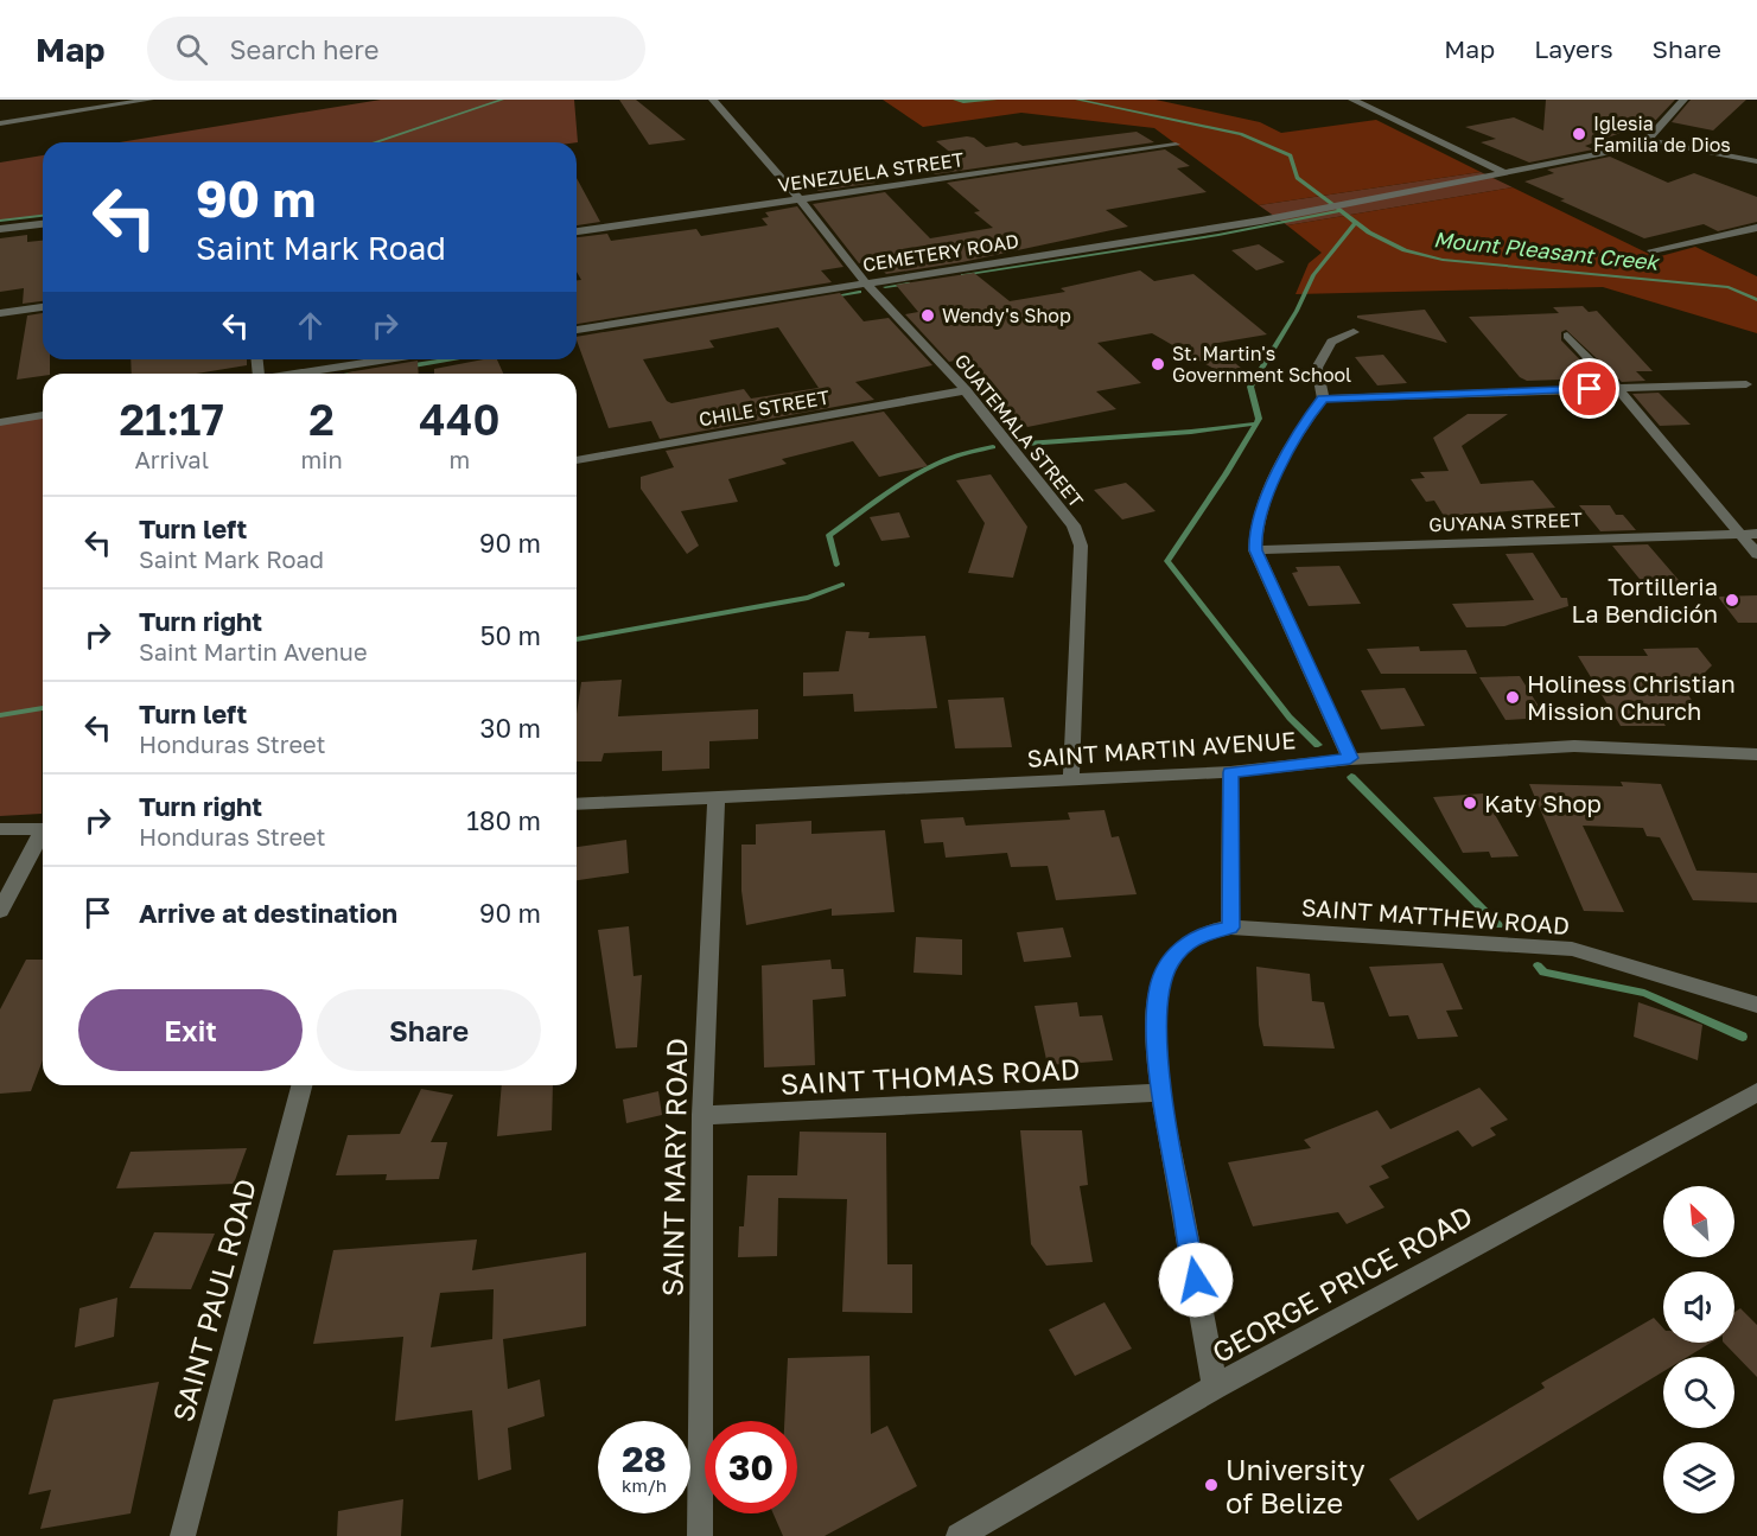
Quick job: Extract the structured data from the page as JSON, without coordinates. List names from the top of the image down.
{
  "streets": {
    "street": [
      "VENEZUELA STREET",
      "CEMETERY ROAD",
      "CHILE STREET",
      "GUATEMALA STREET",
      "GUYANA STREET",
      "SAINT MARTIN AVENUE",
      "SAINT MATTHEW ROAD",
      "SAINT THOMAS ROAD",
      "SAINT MARY ROAD",
      "GEORGE PRICE ROAD",
      "SAINT PAUL ROAD"
    ]
  },
  "crossings": [
    ["VENEZUELA STREET", "GUATEMALA STREET"],
    ["CEMETERY ROAD", "GUATEMALA STREET"],
    ["CHILE STREET", "GUATEMALA STREET"],
    ["GUATEMALA STREET", "SAINT MARTIN AVENUE"],
    ["SAINT MARTIN AVENUE", "SAINT MARY ROAD"],
    ["SAINT MATTHEW ROAD", "SAINT THOMAS ROAD"],
    ["SAINT MATTHEW ROAD", "GEORGE PRICE ROAD"],
    ["SAINT THOMAS ROAD", "SAINT MARY ROAD"]
  ],
  "water": ["Mount Pleasant Creek"],
  "places": [
    "Iglesia Familia de Dios",
    "Wendy's Shop",
    "St. Martin's Government School",
    "Tortilleria La Bendición",
    "Holiness Christian Mission Church",
    "Katy Shop",
    "University of Belize"
  ],
  "north": "top left",
  "page": {
    "header": "Map",
    "search": "Search here",
    "nav": ["Map", "Layers", "Share"],
    "turn": ["90 m", "Saint Mark Road"],
    "eta": [
      "21:17",
      "Arrival",
      "2",
      "min",
      "440",
      "m"
    ],
    "list": [
      {
        "name": "Turn left",
        "note": "Saint Mark Road",
        "value": "90 m"
      },
      {
        "name": "Turn right",
        "note": "Saint Martin Avenue",
        "value": "50 m"
      },
      {
        "name": "Turn left",
        "note": "Honduras Street",
        "value": "30 m"
      },
      {
        "name": "Turn right",
        "note": "Honduras Street",
        "value": "180 m"
      },
      {
        "name": "Arrive at destination",
        "value": "90 m"
      }
    ],
    "buttons": ["Exit", "Share"],
    "speed": "28 km/h",
    "limit": "30"
  }
}
